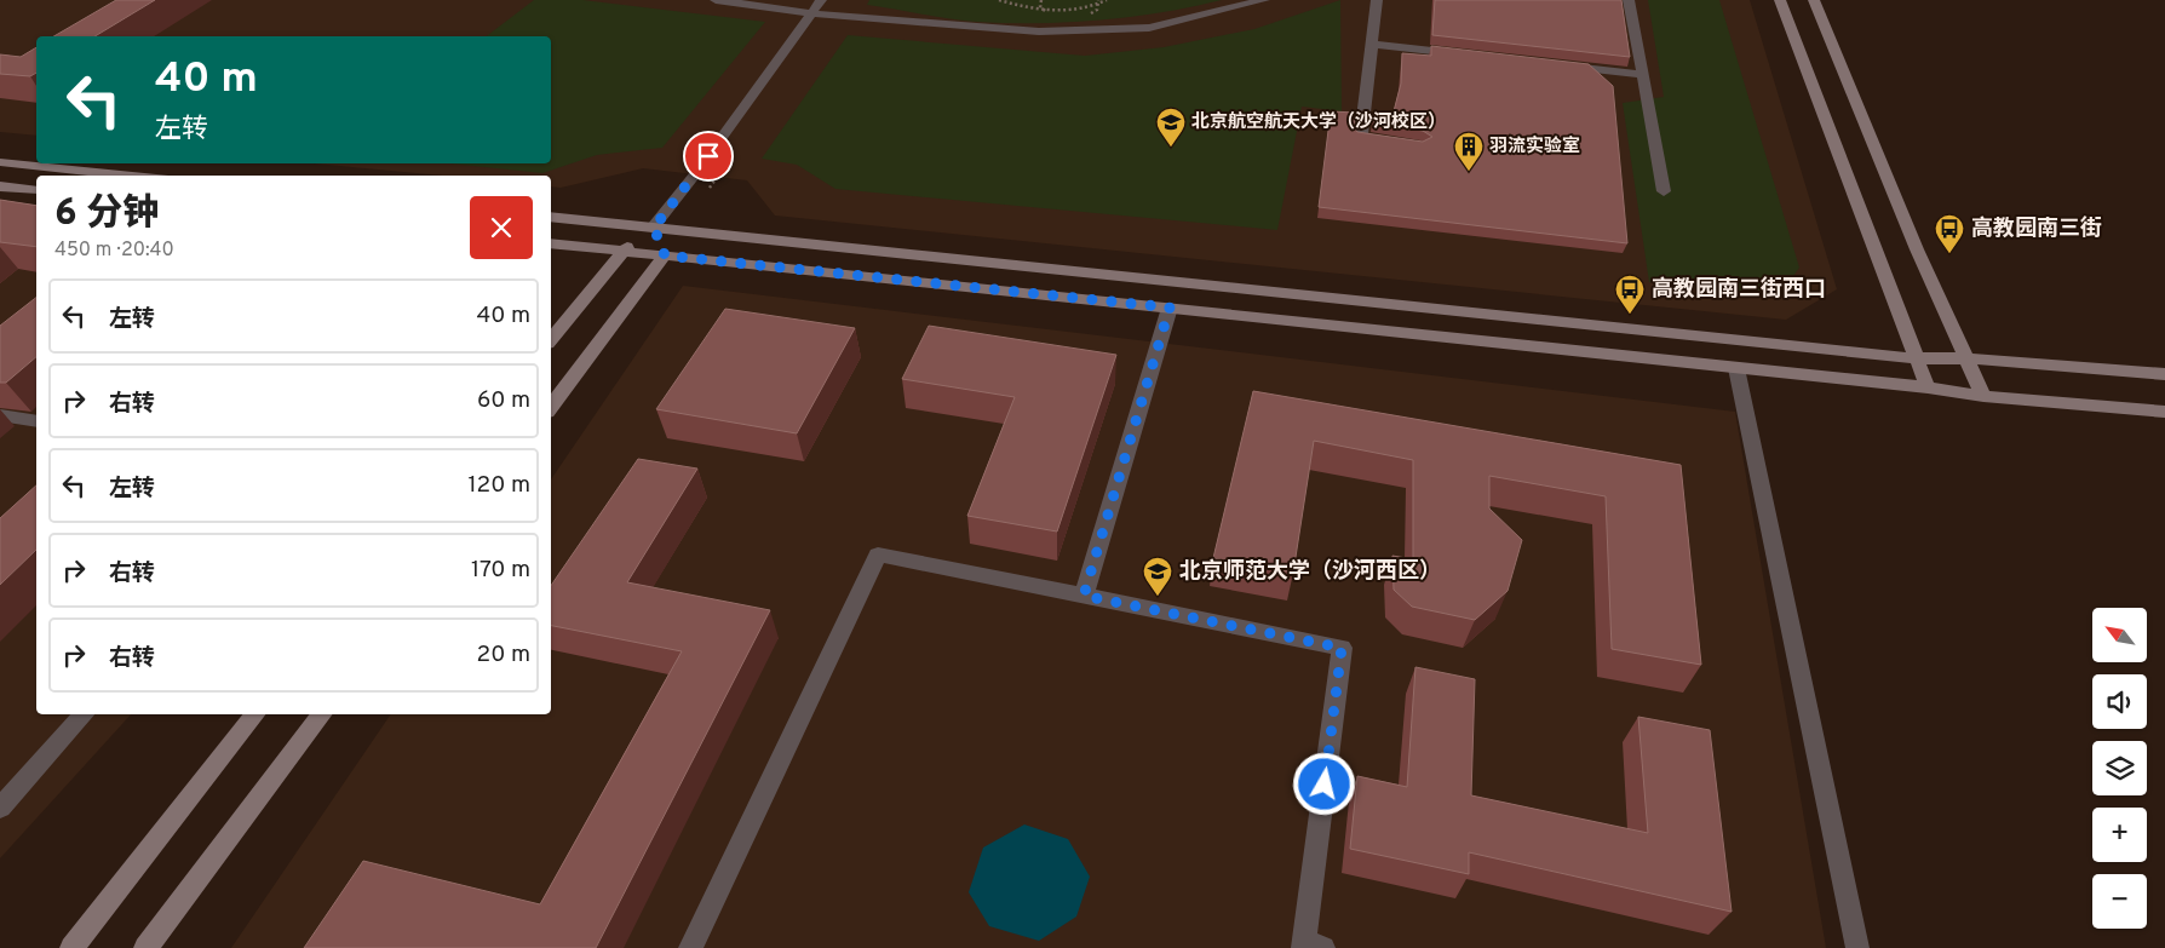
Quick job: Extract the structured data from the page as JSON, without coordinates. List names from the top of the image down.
{
  "places": {
    "school or university": ["北京航空航天大学（沙河校区）", "北京师范大学（沙河西区）"],
    "building": ["羽流实验室"],
    "bus stop": ["高教园南三街", "高教园南三街西口"]
  },
  "north": "top left",
  "page": {
    "turn": ["40 m", "左转"],
    "heading": ["6 分钟", "450 m · 20:40"],
    "list": [
      {
        "name": "左转",
        "value": "40 m"
      },
      {
        "name": "右转",
        "value": "60 m"
      },
      {
        "name": "左转",
        "value": "120 m"
      },
      {
        "name": "右转",
        "value": "170 m"
      },
      {
        "name": "右转",
        "value": "20 m"
      }
    ],
    "map_buttons": ["+", "−"]
  }
}
